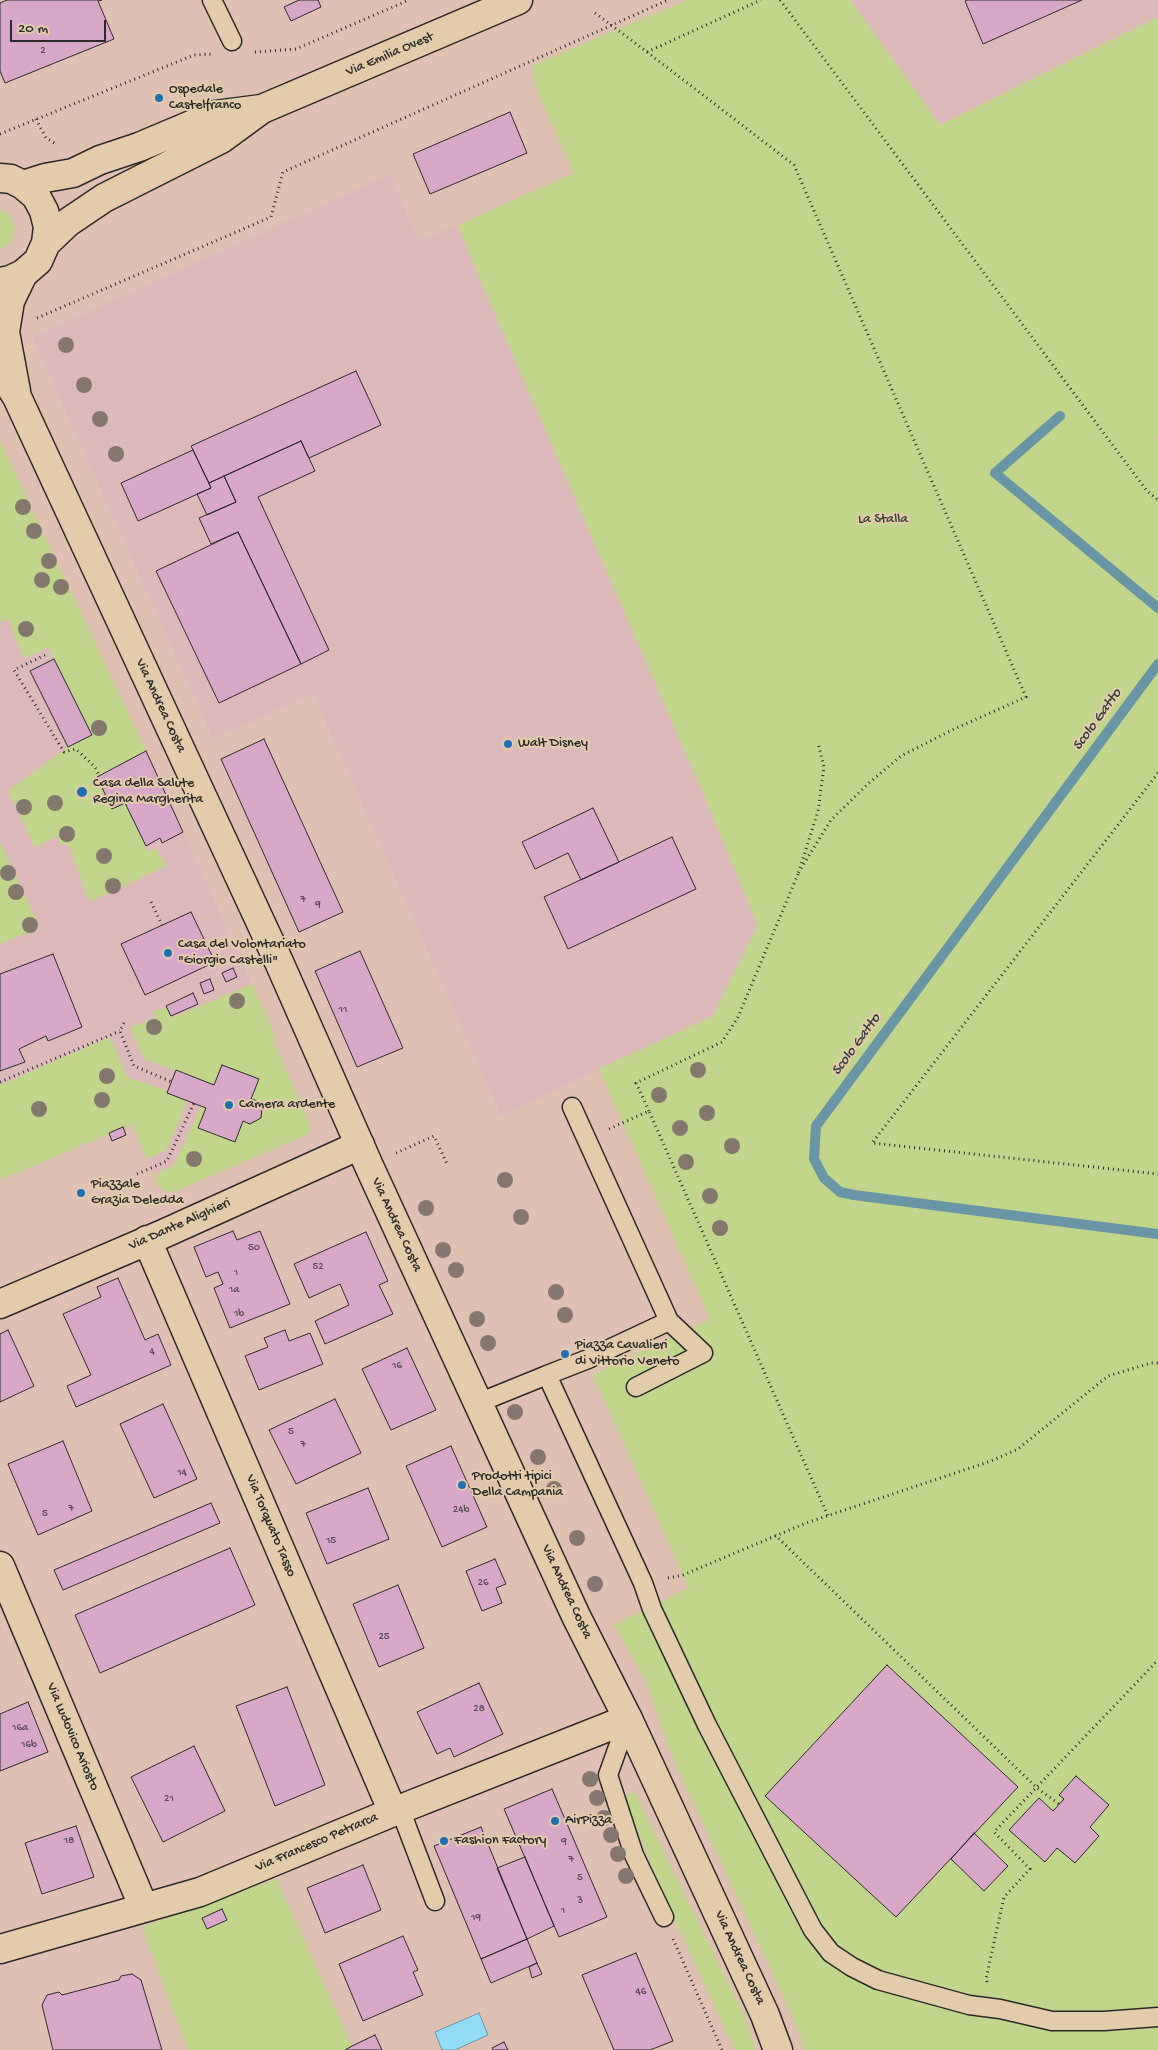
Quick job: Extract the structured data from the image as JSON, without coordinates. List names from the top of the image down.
{
  "streets": {
    "main road": [
      "Via Emilia Ovest",
      "Via Andrea Costa",
      "Via Dante Alighieri",
      "Via Torquato Tasso",
      "Via Ludovico Ariosto",
      "Via Francesco Petrarca"
    ]
  },
  "crossings": [
    ["Via Emilia Ovest", "Via Andrea Costa"],
    ["Via Andrea Costa", "Via Dante Alighieri"],
    ["Via Andrea Costa", "Via Francesco Petrarca"],
    ["Via Dante Alighieri", "Via Torquato Tasso"],
    ["Via Torquato Tasso", "Via Francesco Petrarca"],
    ["Via Ludovico Ariosto", "Via Francesco Petrarca"]
  ],
  "water": ["Scolo Gatto"],
  "parks": ["La Stalla"],
  "places": [
    "Ospedale Castelfranco",
    "Walt Disney",
    "Casa della Salute Regina Margherita",
    "Casa del Volontariato \"Giorgio Castelli\"",
    "Camera ardente",
    "Piazzale Grazia Deledda",
    "Piazza Cavalieri di Vittorio Veneto",
    "Prodotti tipici Della Campania",
    "AirPizza",
    "Fashion Factory"
  ],
  "house_numbers": [
    "2",
    "7",
    "9",
    "11",
    "50",
    "52",
    "1",
    "1a",
    "1b",
    "4",
    "16",
    "5",
    "7",
    "14",
    "7",
    "24b",
    "5",
    "15",
    "26",
    "25",
    "28",
    "16a",
    "16b",
    "21",
    "18",
    "9",
    "7",
    "5",
    "3",
    "1",
    "19",
    "46"
  ],
  "scale_bar": "20 m"
}
